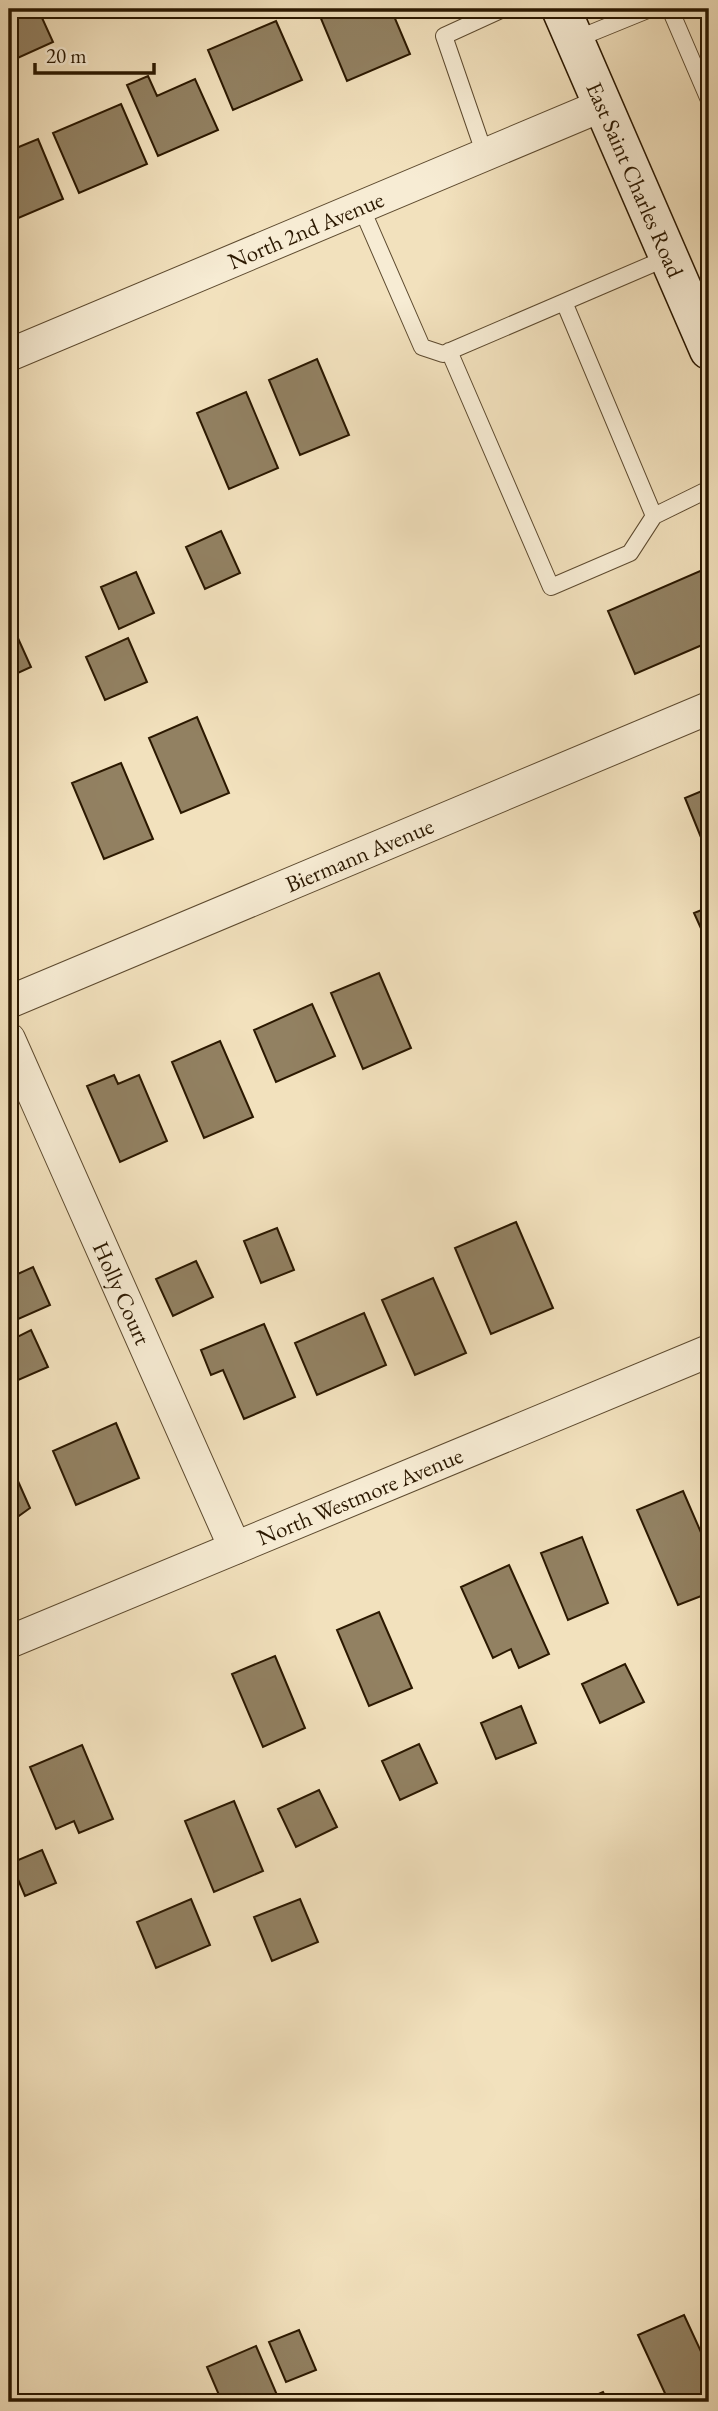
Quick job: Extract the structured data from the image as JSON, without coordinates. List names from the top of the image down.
{
  "streets": {
    "main road": ["East Saint Charles Road"],
    "street": [
      "North 2nd Avenue",
      "Biermann Avenue",
      "Holly Court",
      "North Westmore Avenue"
    ]
  },
  "crossings": [
    ["East Saint Charles Road", "North 2nd Avenue"],
    ["Holly Court", "North Westmore Avenue"]
  ],
  "scale_bar": "20 m"
}
